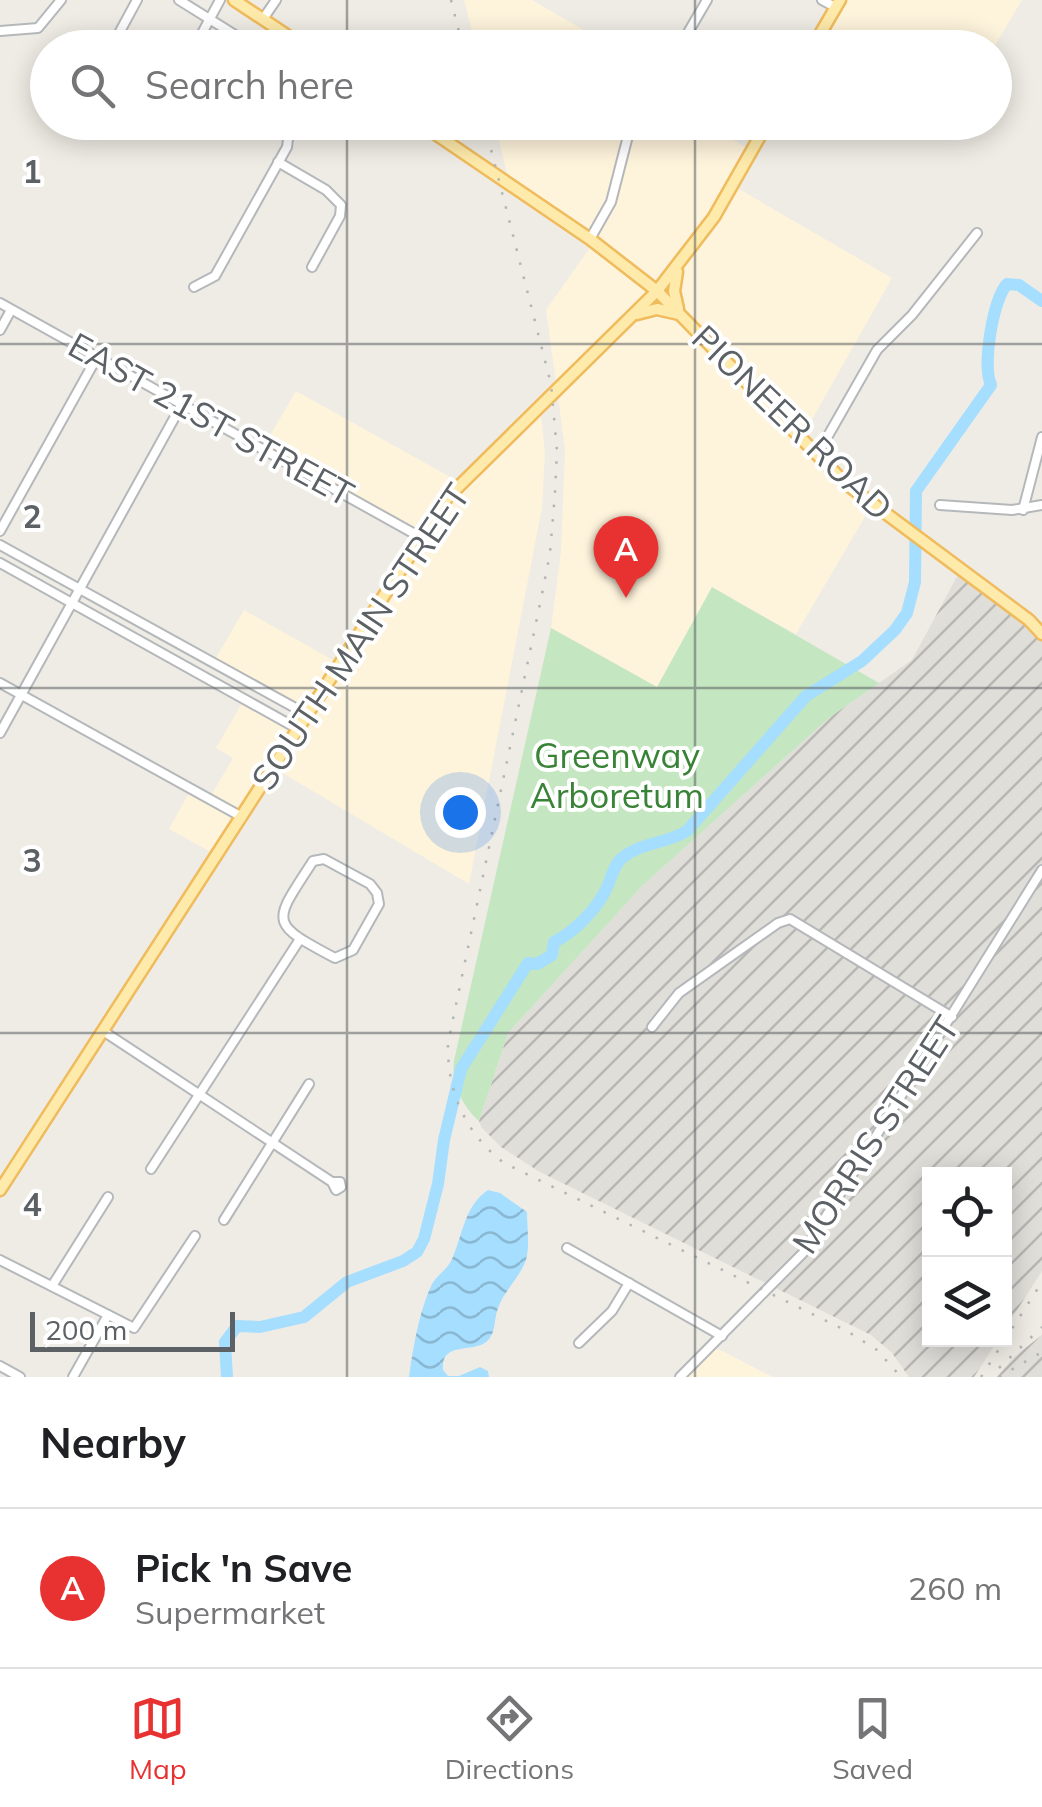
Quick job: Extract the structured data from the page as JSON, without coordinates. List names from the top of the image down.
{
  "streets": {
    "main road": ["PIONEER ROAD", "SOUTH MAIN STREET"],
    "street": ["EAST 21ST STREET", "MORRIS STREET"]
  },
  "crossings": [
    ["EAST 21ST STREET", "SOUTH MAIN STREET"],
    ["PIONEER ROAD", "SOUTH MAIN STREET"]
  ],
  "parks": ["Greenway Arboretum"],
  "scale_bar": "200 m",
  "page": {
    "search": "Search here",
    "pins": "A",
    "scale": "200 m",
    "heading": "Nearby",
    "list": [
      {
        "mark": "A",
        "name": "Pick 'n Save",
        "note": "Supermarket",
        "value": "260 m"
      }
    ],
    "nav": ["Map", "Directions", "Saved"]
  },
  "grid": {
    "rows": [
      "1",
      "2",
      "3",
      "4"
    ]
  }
}
